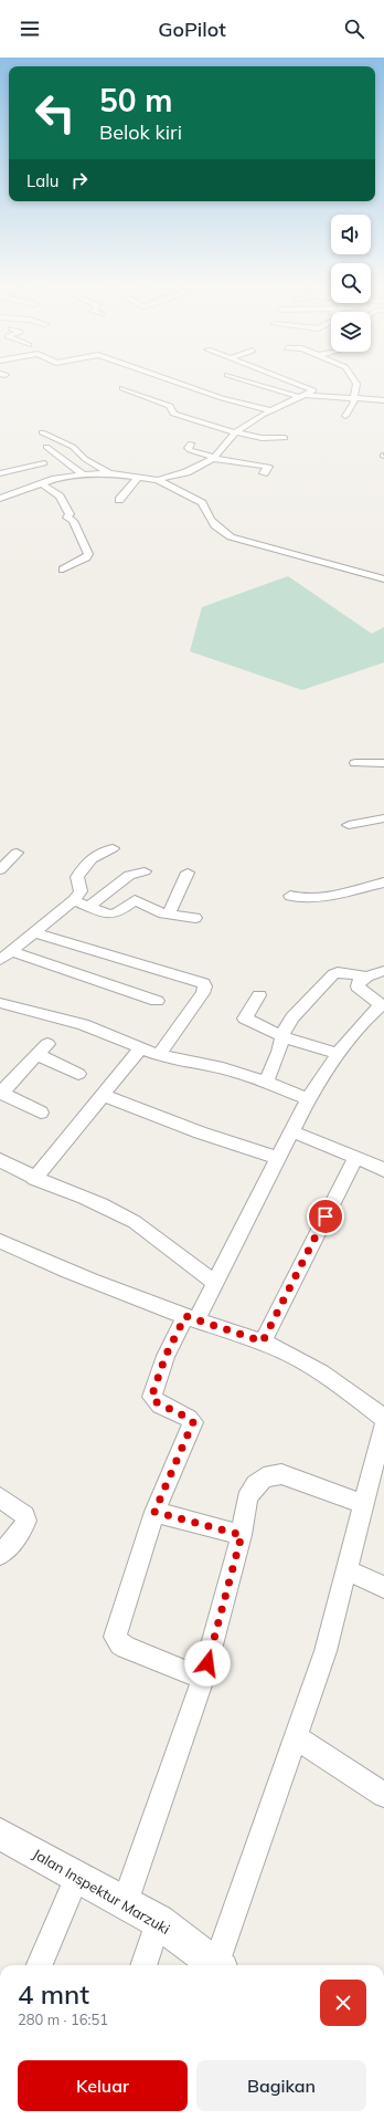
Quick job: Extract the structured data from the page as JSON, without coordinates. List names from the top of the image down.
{
  "streets": {
    "street": ["Jalan Inspektur Marzuki"]
  },
  "page": {
    "header": "GoPilot",
    "turn": ["50 m", "Belok kiri"],
    "then": "Lalu",
    "heading": ["4 mnt", "280 m · 16:51"],
    "buttons": ["Keluar", "Bagikan"]
  }
}
